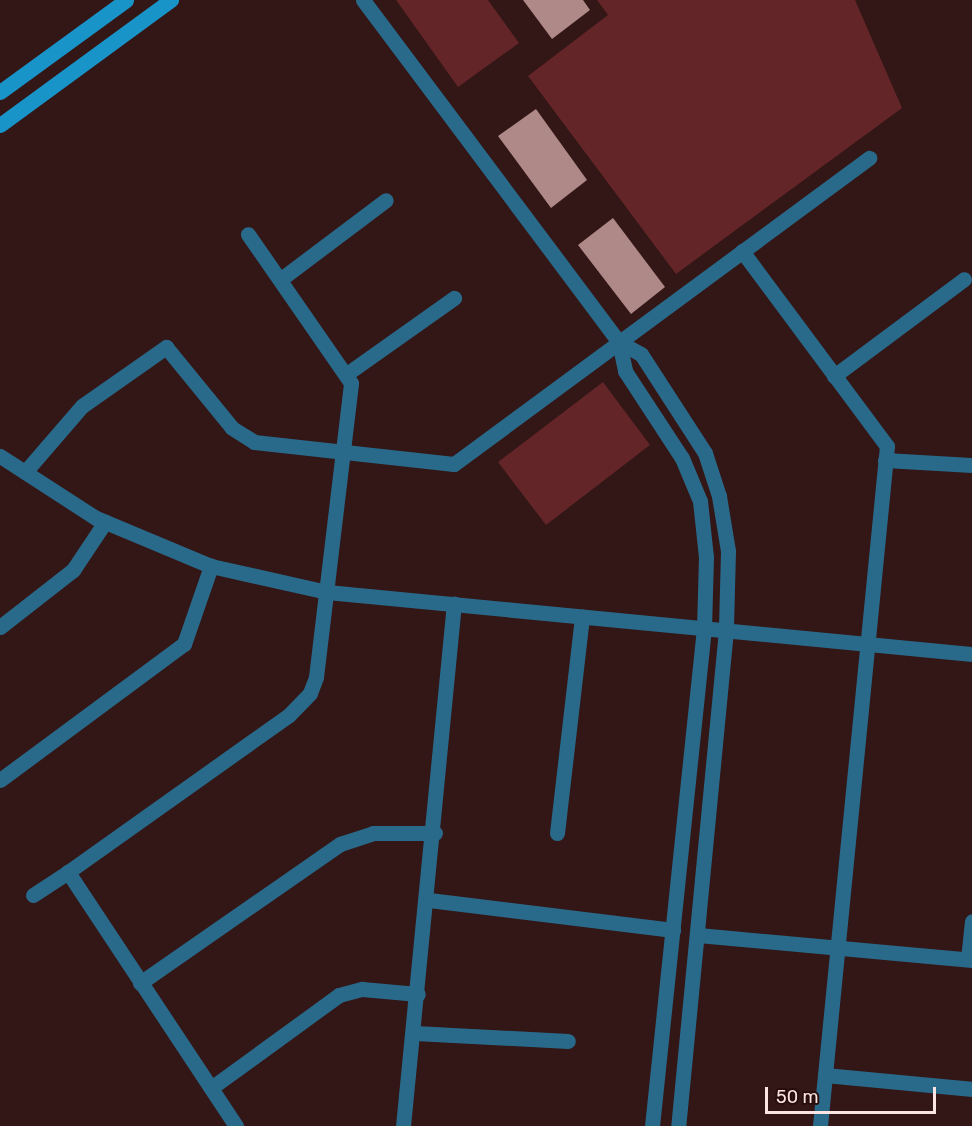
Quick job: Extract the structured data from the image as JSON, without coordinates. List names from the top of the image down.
{
  "scale_bar": "50 m"
}
